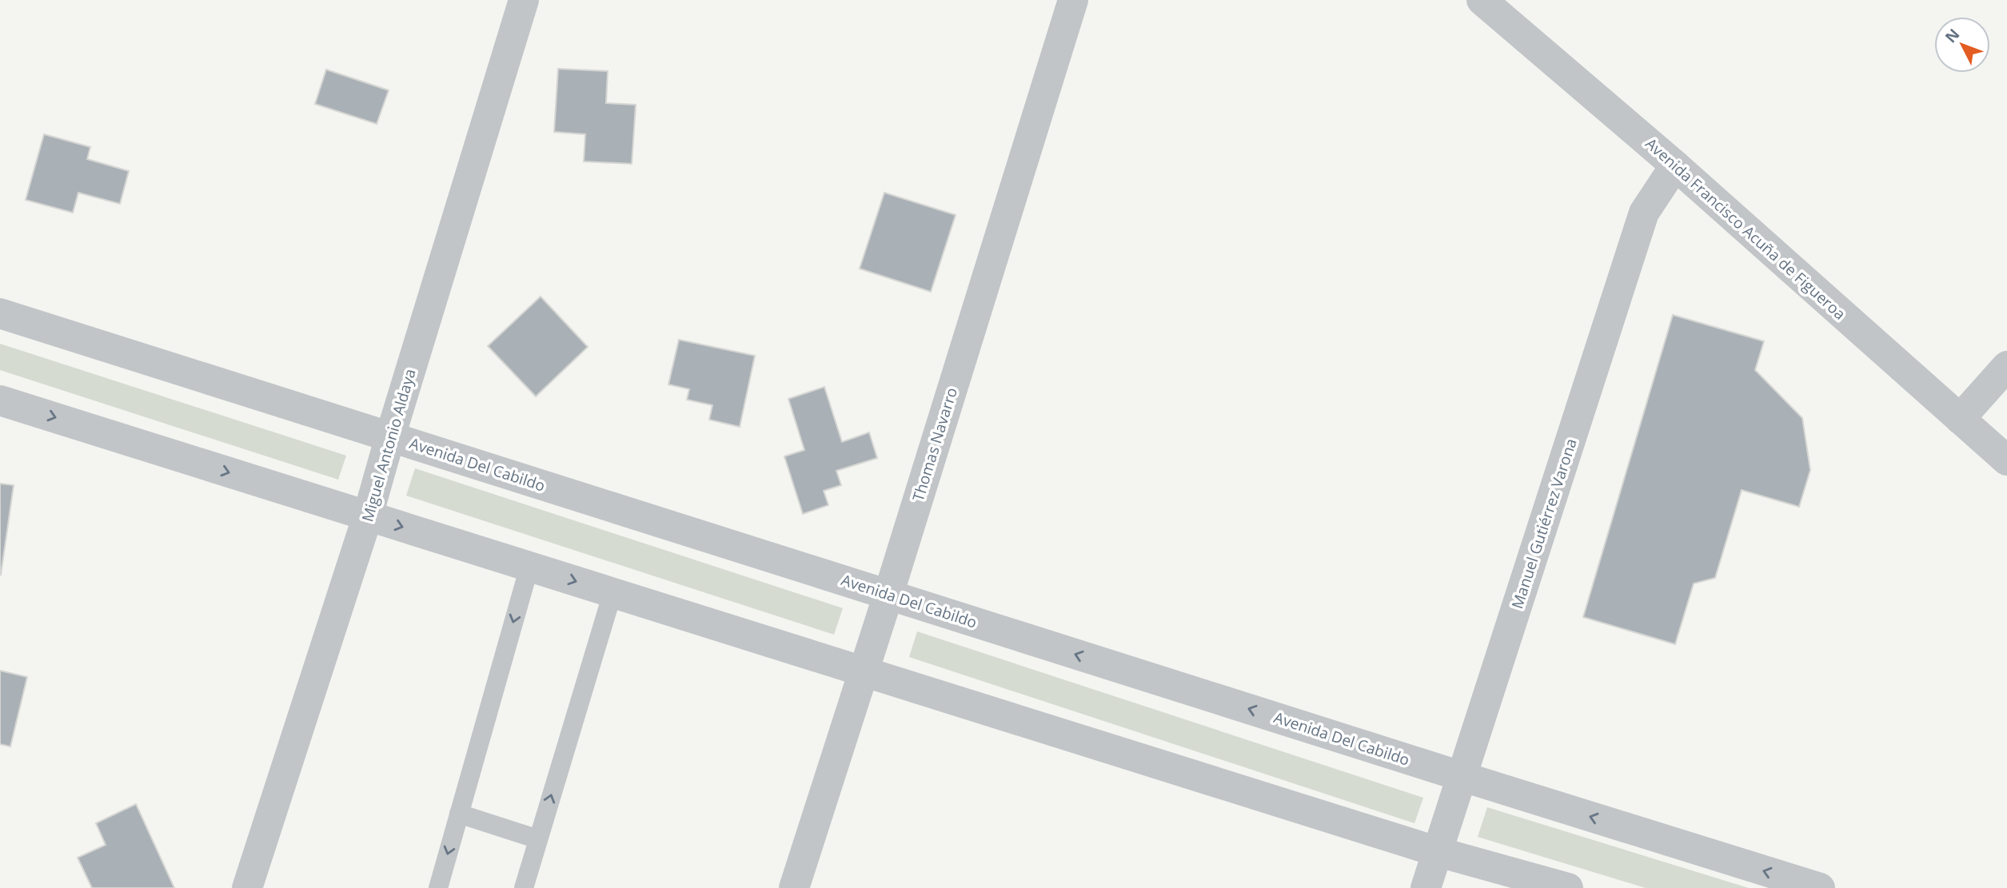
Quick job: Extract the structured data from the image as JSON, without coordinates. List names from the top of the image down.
{
  "streets": {
    "street": [
      "Avenida Francisco Acuña de Figueroa",
      "Thomas Navarro",
      "Miguel Antonio Aldaya",
      "Avenida Del Cabildo",
      "Manuel Gutiérrez Varona"
    ]
  },
  "crossings": [
    ["Avenida Francisco Acuña de Figueroa", "Manuel Gutiérrez Varona"],
    ["Thomas Navarro", "Avenida Del Cabildo"],
    ["Miguel Antonio Aldaya", "Avenida Del Cabildo"],
    ["Avenida Del Cabildo", "Manuel Gutiérrez Varona"]
  ],
  "north": "top left"
}
